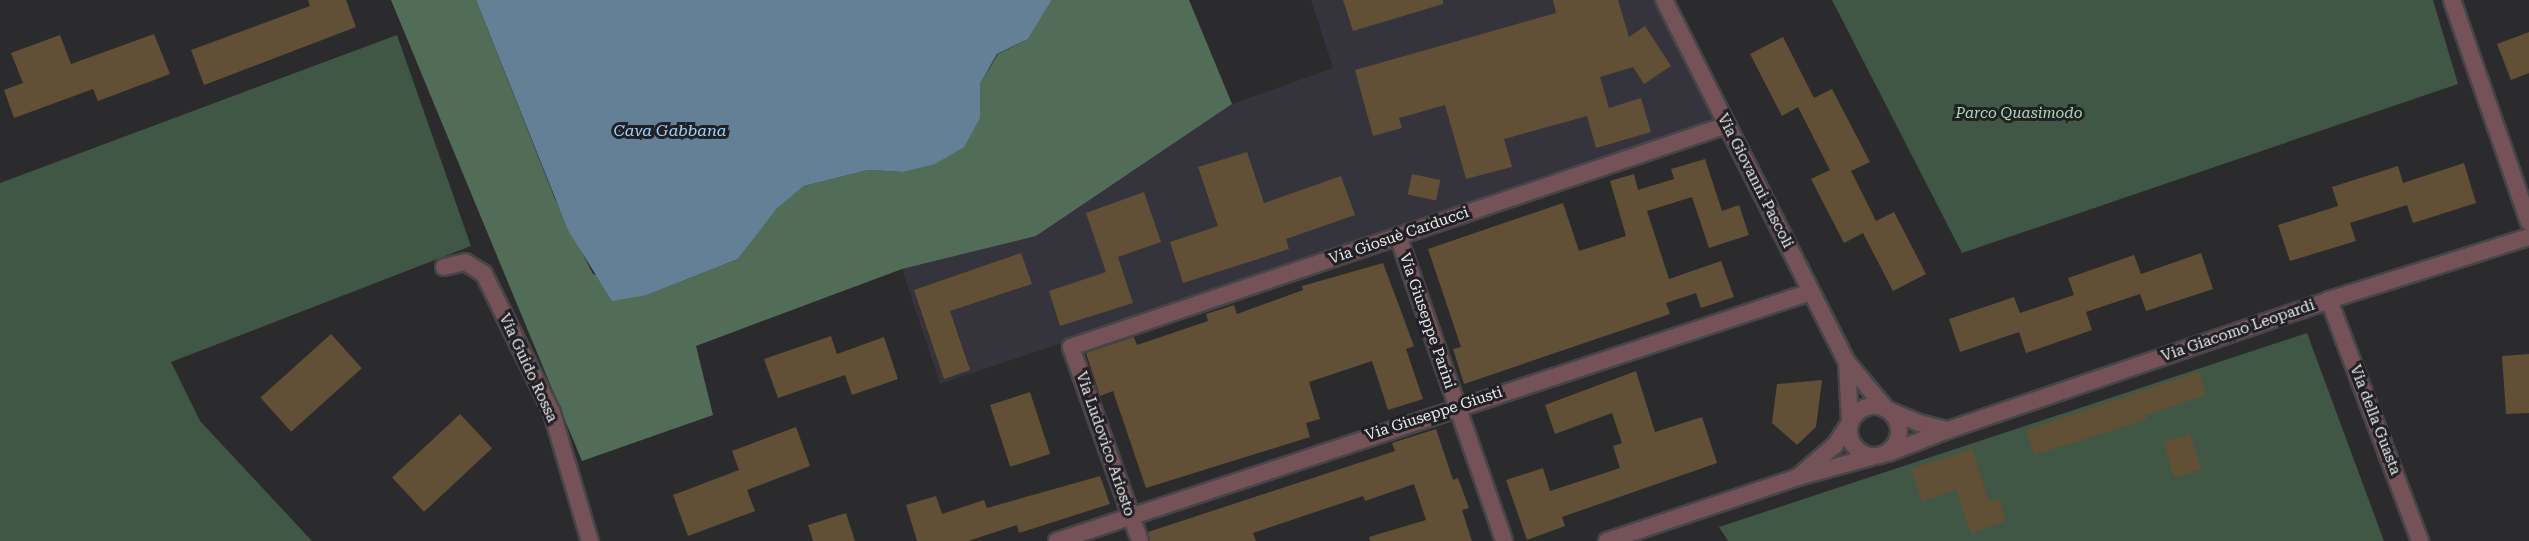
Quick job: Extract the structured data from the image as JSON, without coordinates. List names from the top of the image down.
{
  "streets": {
    "street": [
      "Via Giovanni Pascoli",
      "Via Giosuè Carducci",
      "Via Giuseppe Parini",
      "Via Giacomo Leopardi",
      "Via Guido Rossa",
      "Via Giuseppe Giusti",
      "Via della Guasta",
      "Via Ludovico Ariosto"
    ]
  },
  "crossings": [
    ["Via Giovanni Pascoli", "Via Giosuè Carducci"],
    ["Via Giovanni Pascoli", "Via Giacomo Leopardi"],
    ["Via Giovanni Pascoli", "Via Giuseppe Giusti"],
    ["Via Giosuè Carducci", "Via Giuseppe Parini"],
    ["Via Giosuè Carducci", "Via Ludovico Ariosto"],
    ["Via Giuseppe Parini", "Via Giuseppe Giusti"],
    ["Via Giacomo Leopardi", "Via della Guasta"],
    ["Via Giuseppe Giusti", "Via Ludovico Ariosto"]
  ],
  "water": ["Cava Gabbana"],
  "parks": ["Parco Quasimodo"]
}
